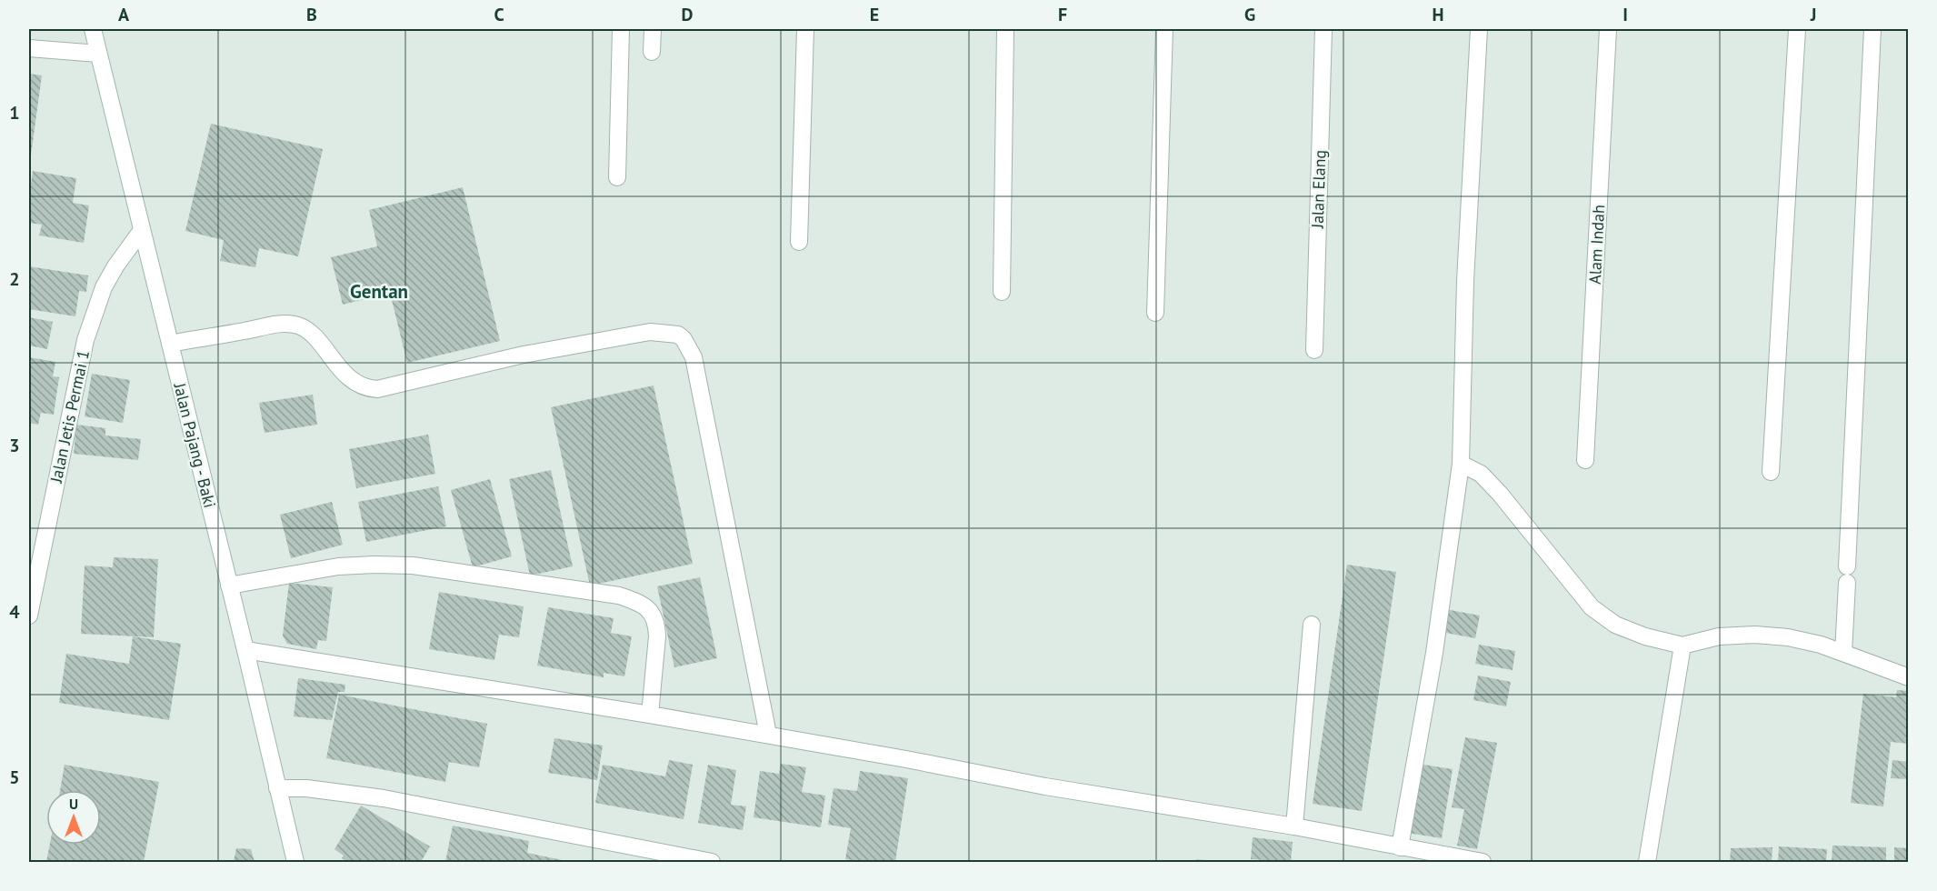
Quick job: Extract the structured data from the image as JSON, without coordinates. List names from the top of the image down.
{
  "streets": {
    "street": [
      "Jalan Elang",
      "Alam Indah",
      "Jalan Jetis Permai 1",
      "Jalan Pajang - Baki"
    ]
  },
  "crossings": [
    ["Jalan Jetis Permai 1", "Jalan Pajang - Baki"]
  ],
  "districts": ["Gentan"],
  "north": "top",
  "grid": {
    "columns": [
      "A",
      "B",
      "C",
      "D",
      "E",
      "F",
      "G",
      "H",
      "I",
      "J"
    ],
    "rows": [
      "1",
      "2",
      "3",
      "4",
      "5"
    ]
  }
}
